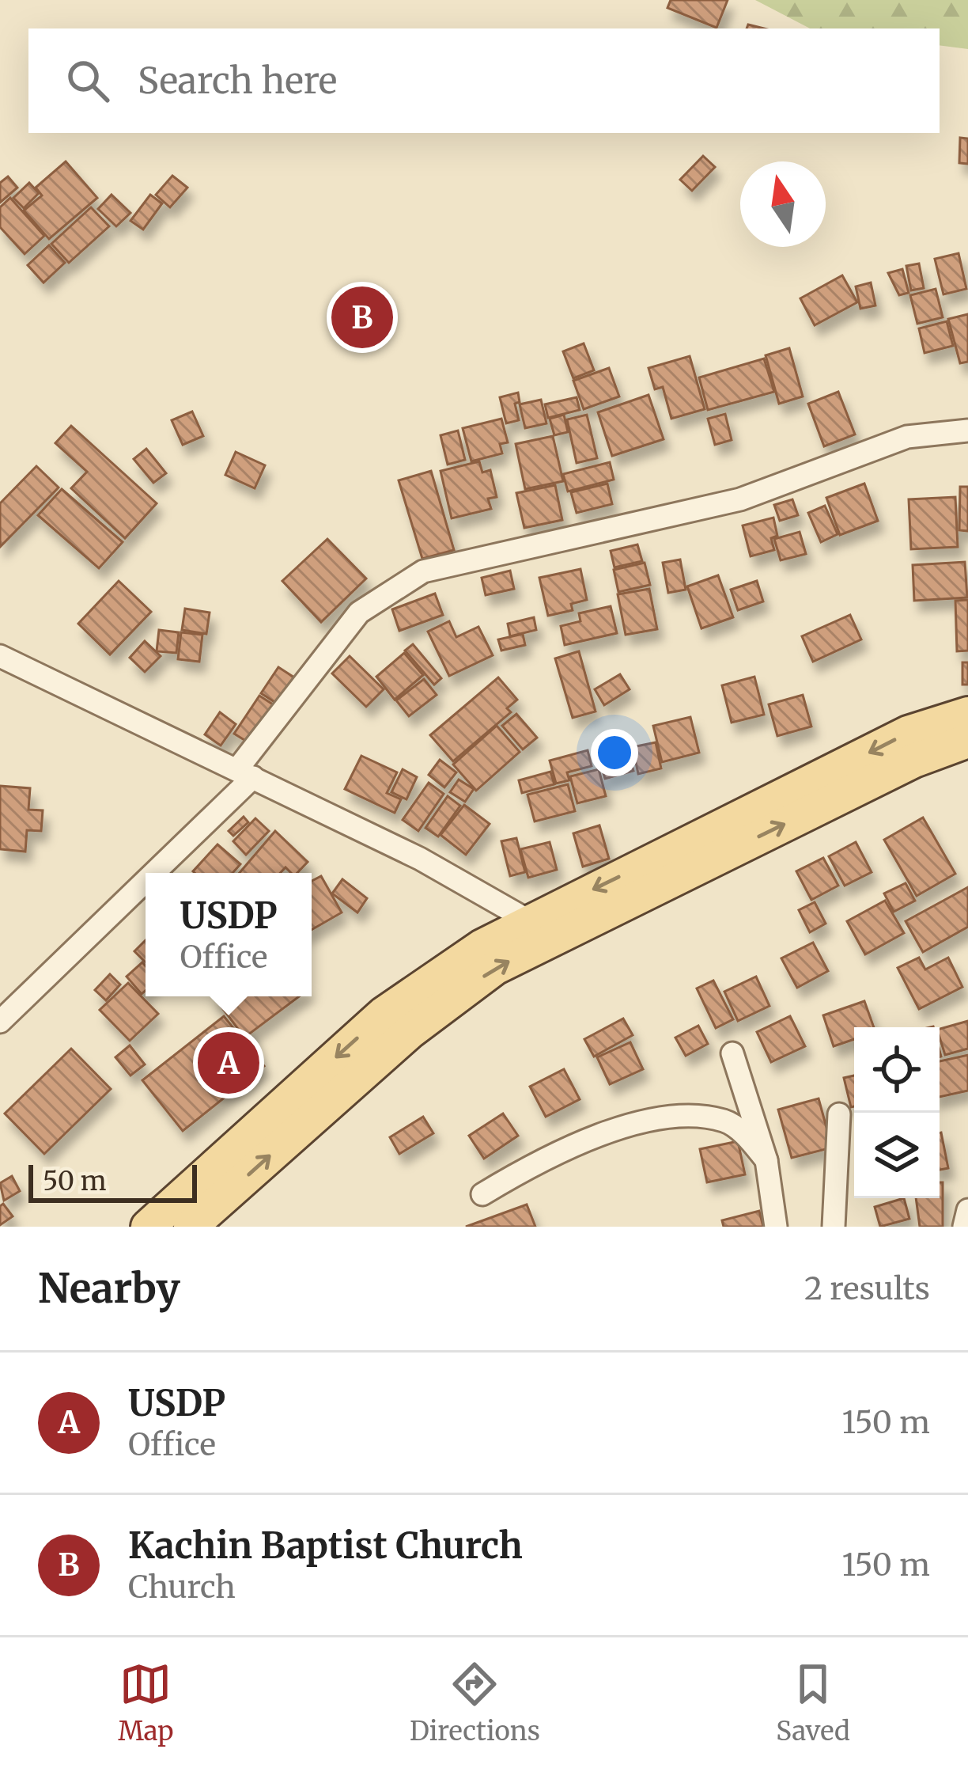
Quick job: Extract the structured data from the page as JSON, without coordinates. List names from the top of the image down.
{
  "scale_bar": "50 m",
  "north": "top",
  "page": {
    "search": "Search here",
    "pins": ["B", "A"],
    "popup": ["USDP", "Office"],
    "scale": "50 m",
    "heading": ["Nearby", "2 results"],
    "list": [
      {
        "mark": "A",
        "name": "USDP",
        "note": "Office",
        "value": "150 m"
      },
      {
        "mark": "B",
        "name": "Kachin Baptist Church",
        "note": "Church",
        "value": "150 m"
      }
    ],
    "nav": ["Map", "Directions", "Saved"]
  }
}
